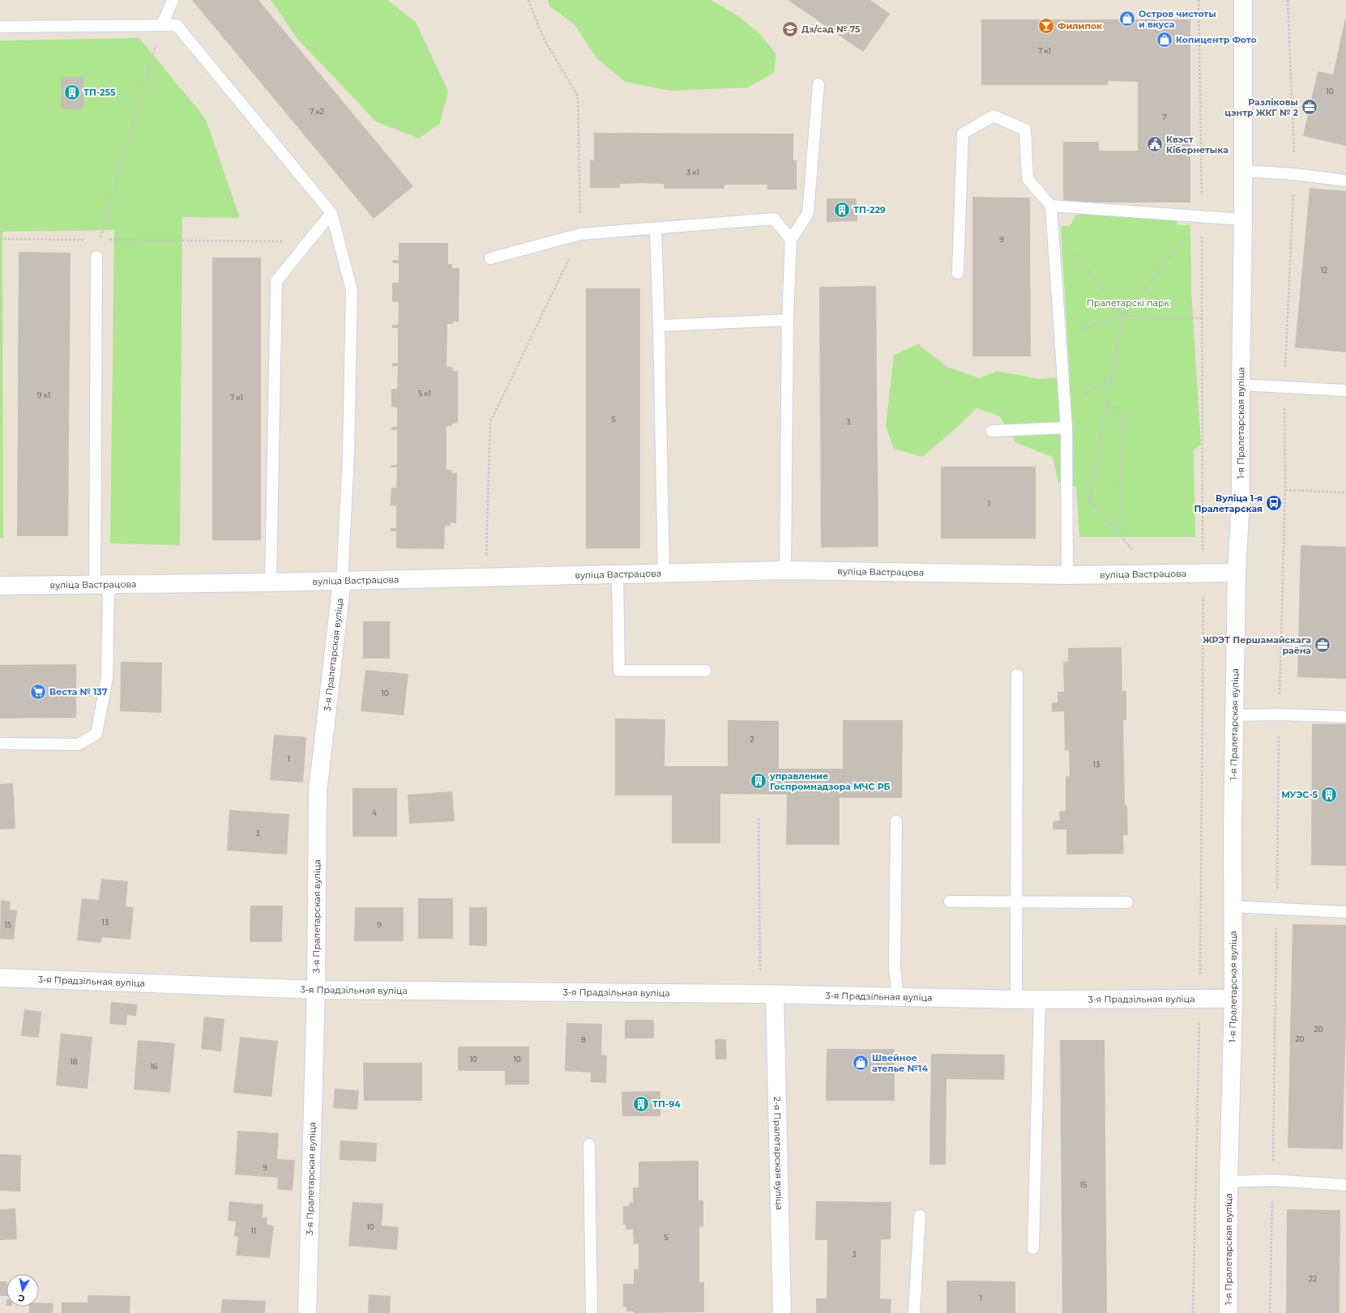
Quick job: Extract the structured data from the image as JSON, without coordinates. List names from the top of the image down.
{
  "streets": {
    "street": [
      "1-я Пралетарская вуліца",
      "вуліца Вастрацова",
      "3-я Пралетарская вуліца",
      "3-я Прадзільная вуліца",
      "2-я Пралетарская вуліца"
    ]
  },
  "crossings": [
    ["1-я Пралетарская вуліца", "вуліца Вастрацова"],
    ["1-я Пралетарская вуліца", "3-я Прадзільная вуліца"],
    ["вуліца Вастрацова", "3-я Пралетарская вуліца"],
    ["3-я Пралетарская вуліца", "3-я Прадзільная вуліца"],
    ["3-я Прадзільная вуліца", "2-я Пралетарская вуліца"]
  ],
  "parks": ["Пралетарскі парк"],
  "places": {
    "shop": ["Остров чистоты и вкуса", "Копицентр Фото", "Швейное ателье №14"],
    "bar": ["Филипок"],
    "school or university": ["Дз/сад № 75"],
    "building": [
      "ТП-255",
      "ТП-229",
      "управление Госпромнадзора МЧС РБ",
      "МУЭС-5",
      "ТП-94"
    ],
    "office": ["Разліковы цэнтр ЖКГ № 2", "ЖРЭТ Першамайскага раёна"],
    "public building": ["Квэст Кібернетыка"],
    "bus stop": ["Вуліца 1-я Пралетарская"],
    "supermarket": ["Веста № 137"]
  },
  "house_numbers": [
    "7 к1",
    "10",
    "7 к2",
    "7",
    "3 к1",
    "9",
    "12",
    "5 к1",
    "9 к1",
    "7 к1",
    "5",
    "3",
    "1",
    "10",
    "2",
    "1",
    "13",
    "4",
    "3",
    "13",
    "15",
    "9",
    "20",
    "20",
    "8",
    "10",
    "10",
    "18",
    "16",
    "9",
    "15",
    "10",
    "11",
    "5",
    "3",
    "22",
    "1"
  ],
  "north": "bottom"
}
